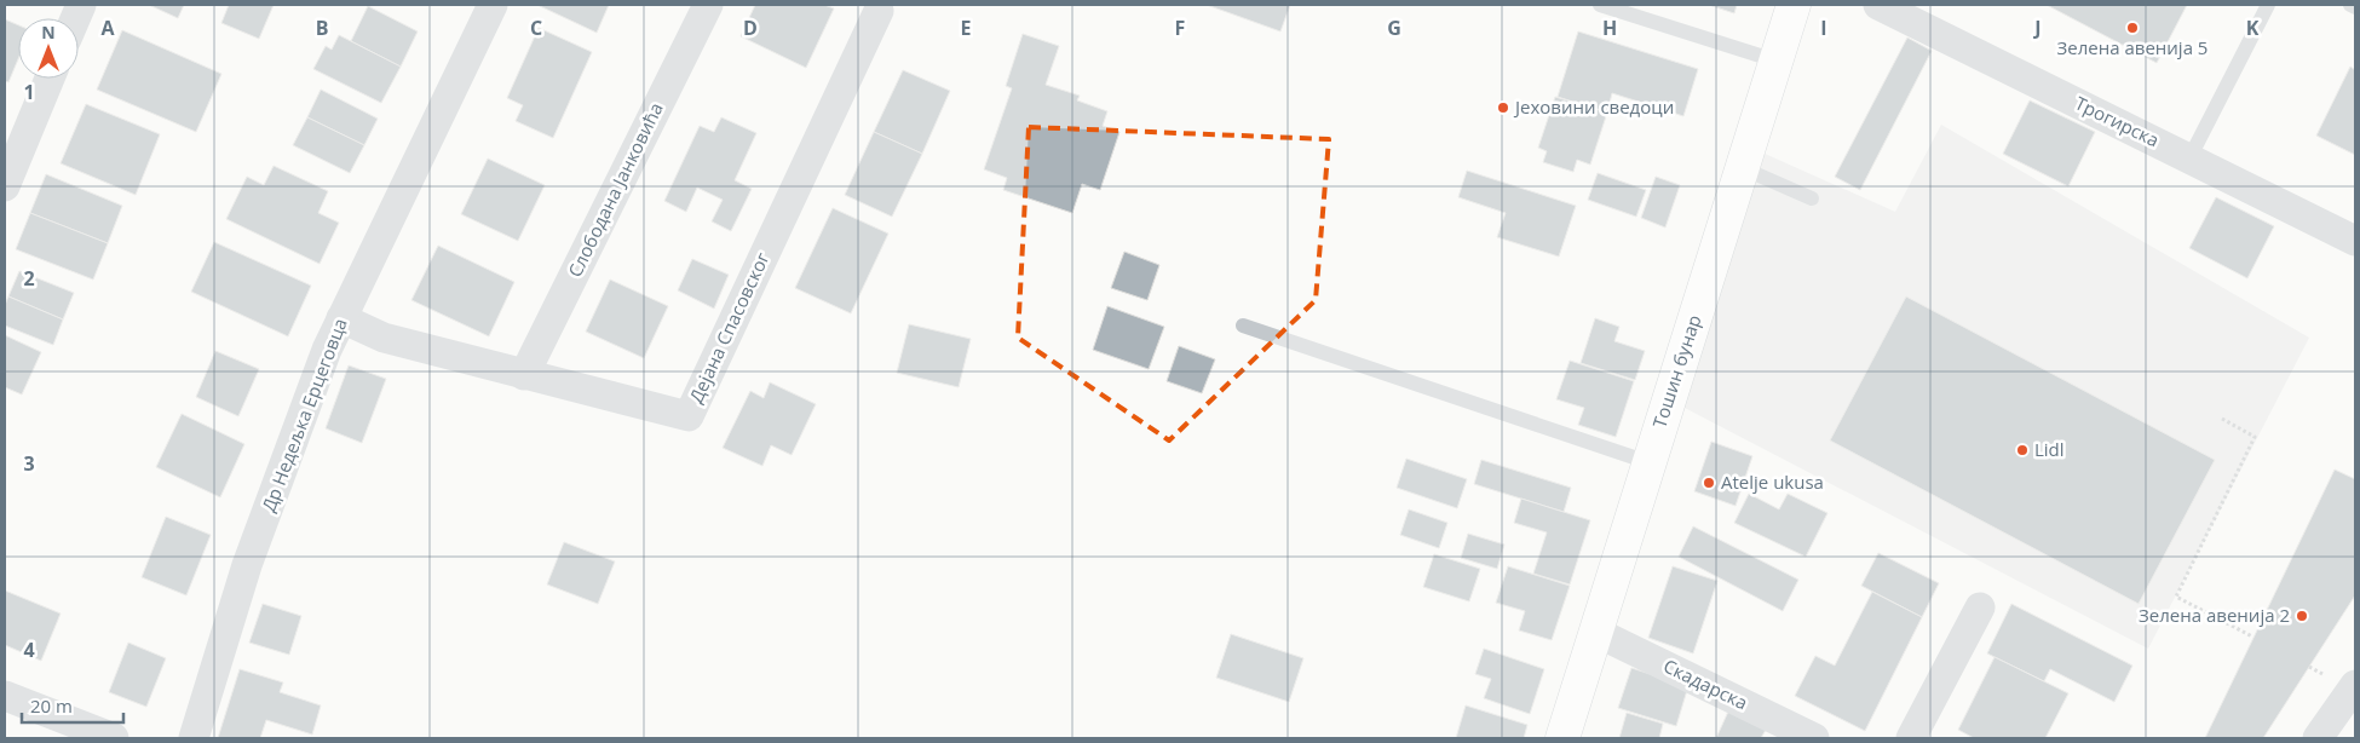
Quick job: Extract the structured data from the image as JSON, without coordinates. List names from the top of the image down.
{
  "streets": {
    "main road": ["Тошин бунар"],
    "street": [
      "Трогирска",
      "Слободана Јанковића",
      "Дејана Спасовског",
      "Др Недељка Ерцеговца",
      "Скадарска"
    ]
  },
  "crossings": [
    ["Слободана Јанковића", "Дејана Спасовског"],
    ["Дејана Спасовског", "Др Недељка Ерцеговца"],
    ["Тошин бунар", "Скадарска"]
  ],
  "places": [
    "Зелена авенија 5",
    "Јеховини сведоци",
    "Lidl",
    "Atelje ukusa",
    "Зелена авенија 2"
  ],
  "scale_bar": "20 m",
  "north": "top",
  "grid": {
    "columns": [
      "A",
      "B",
      "C",
      "D",
      "E",
      "F",
      "G",
      "H",
      "I",
      "J",
      "K"
    ],
    "rows": [
      "1",
      "2",
      "3",
      "4"
    ]
  }
}
